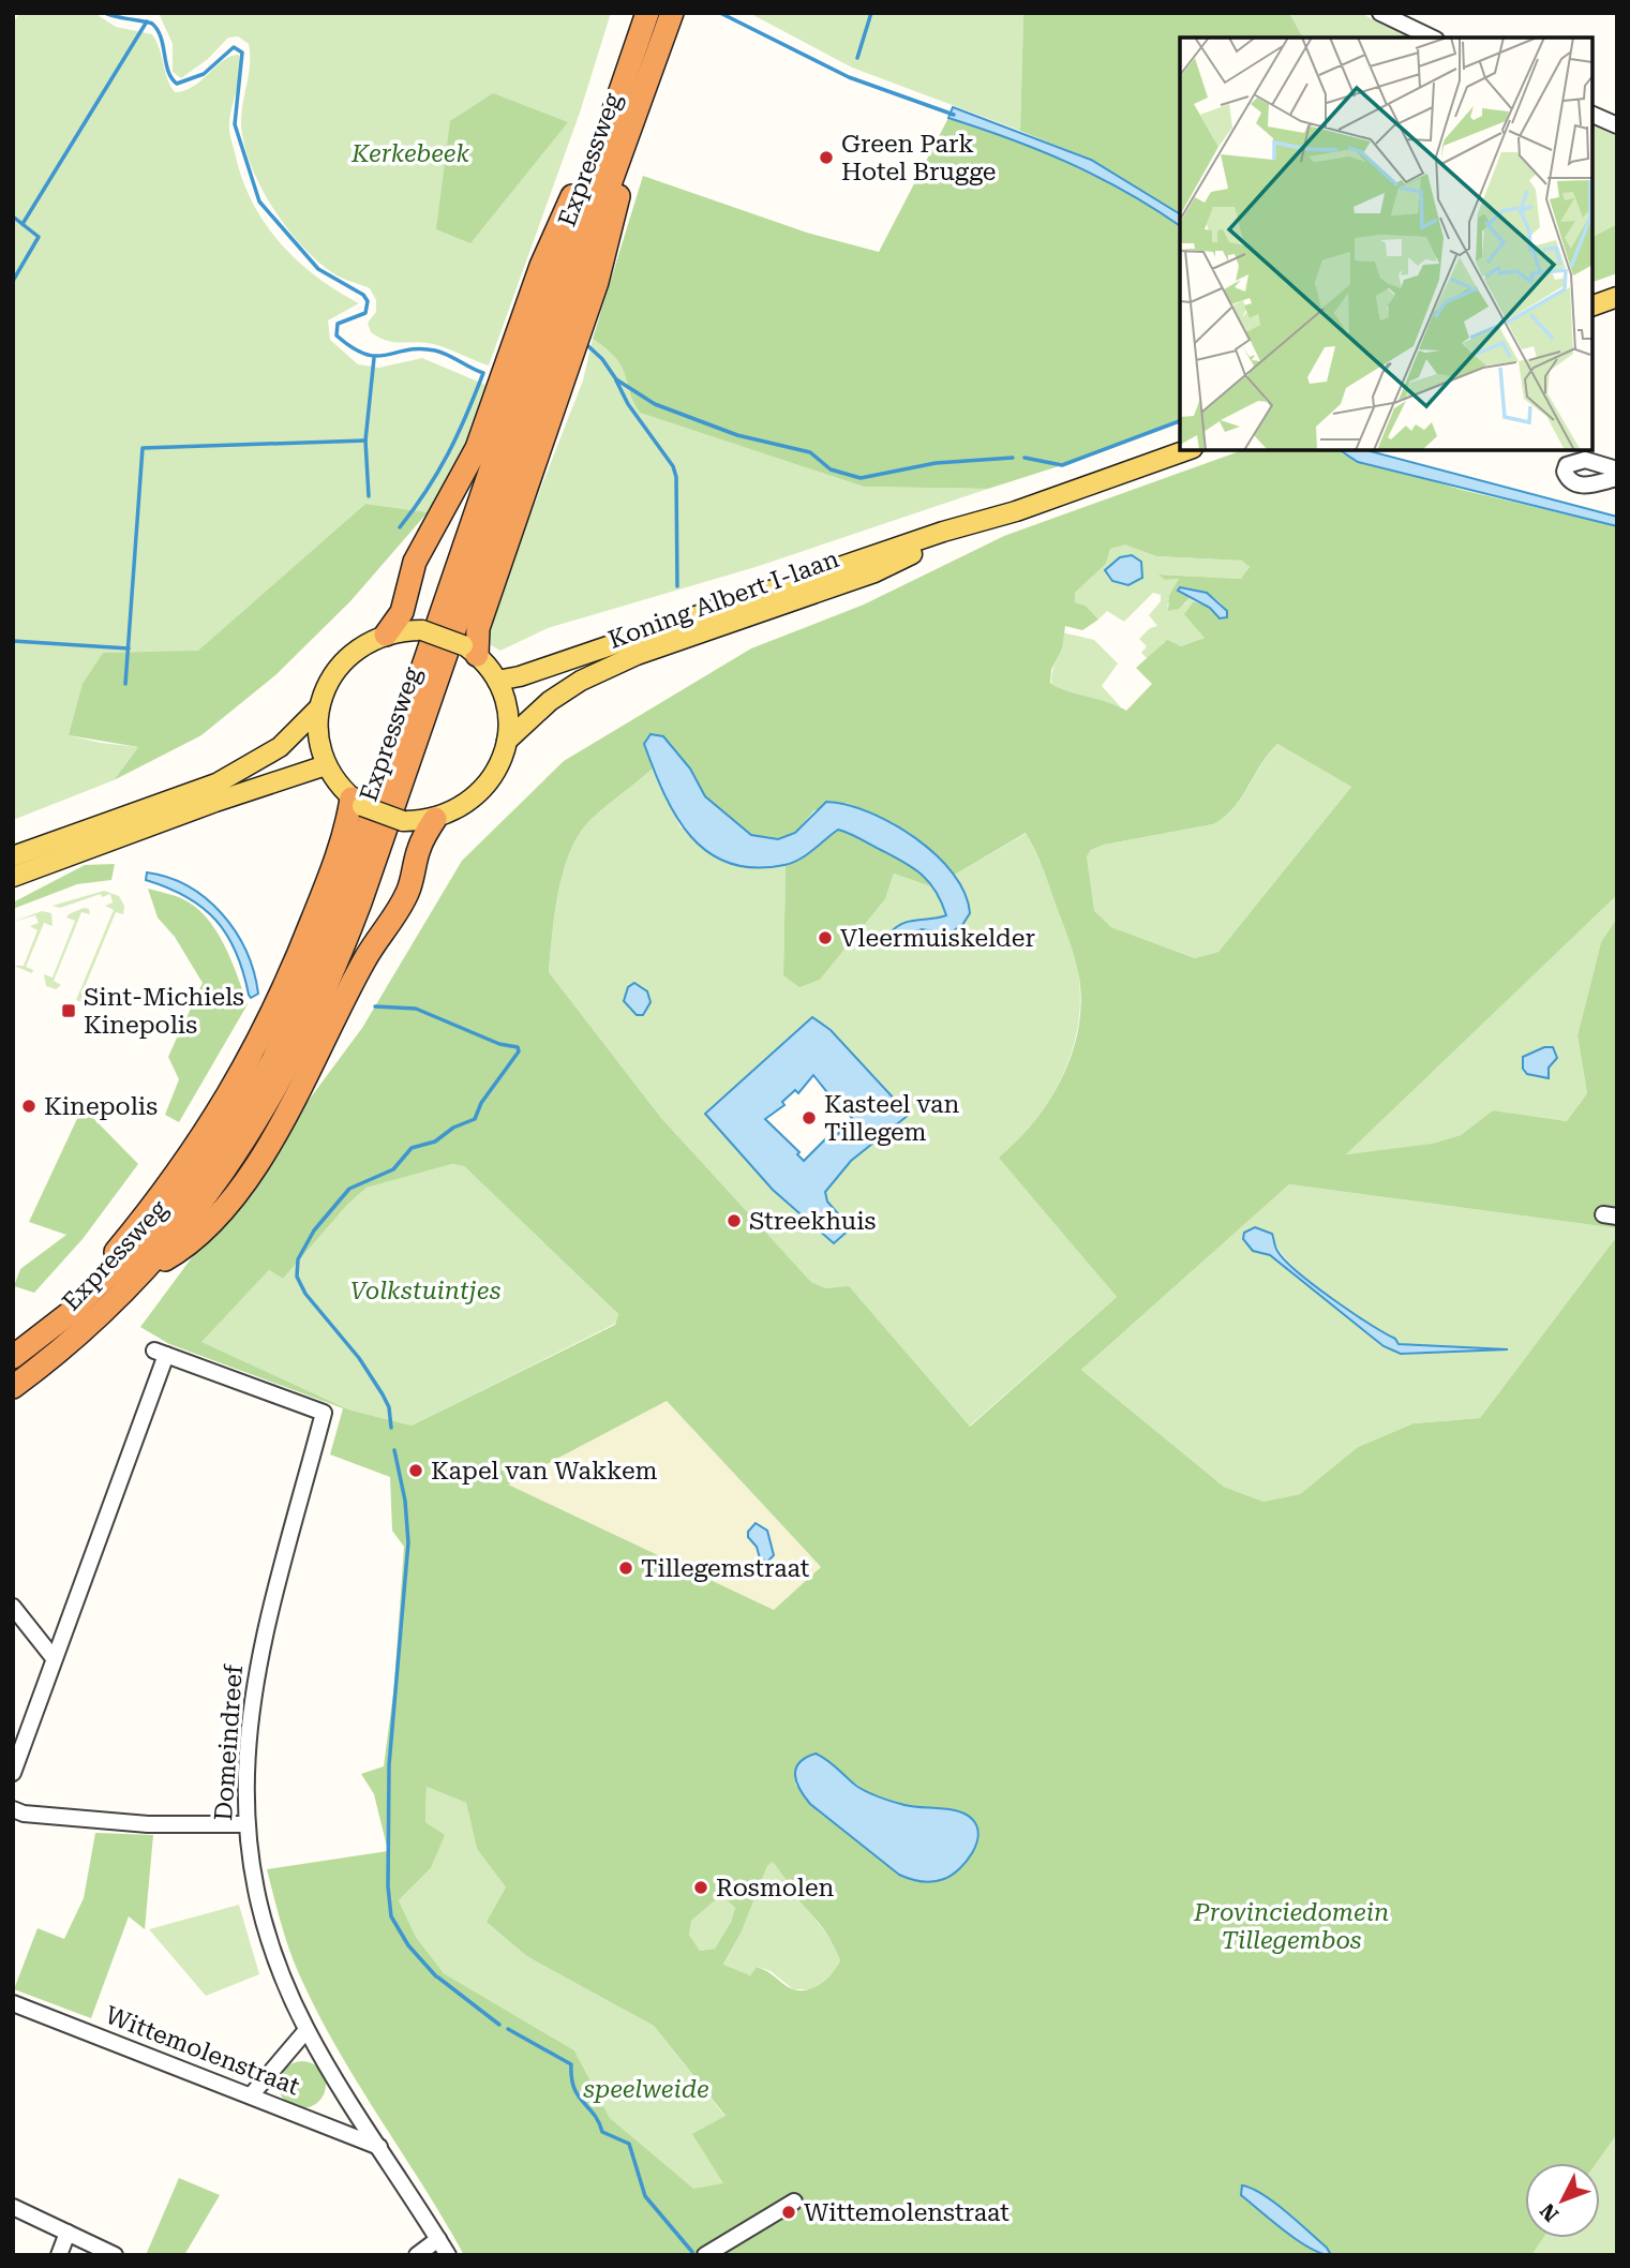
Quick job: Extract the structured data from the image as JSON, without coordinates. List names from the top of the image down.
{
  "streets": {
    "highway": ["Expressweg"],
    "main road": ["Koning Albert I-laan"],
    "street": ["Domeindreef", "Wittemolenstraat"]
  },
  "crossings": [
    ["Domeindreef", "Wittemolenstraat"]
  ],
  "parks": [
    "Kerkebeek",
    "Volkstuintjes",
    "Provinciedomein Tillegembos",
    "speelweide"
  ],
  "places": {
    "other": [
      "Green Park Hotel Brugge",
      "Vleermuiskelder",
      "Kinepolis",
      "Kasteel van Tillegem",
      "Streekhuis",
      "Kapel van Wakkem",
      "Tillegemstraat",
      "Rosmolen",
      "Wittemolenstraat"
    ],
    "transit": ["Sint-Michiels Kinepolis"]
  },
  "north": "bottom left"
}
